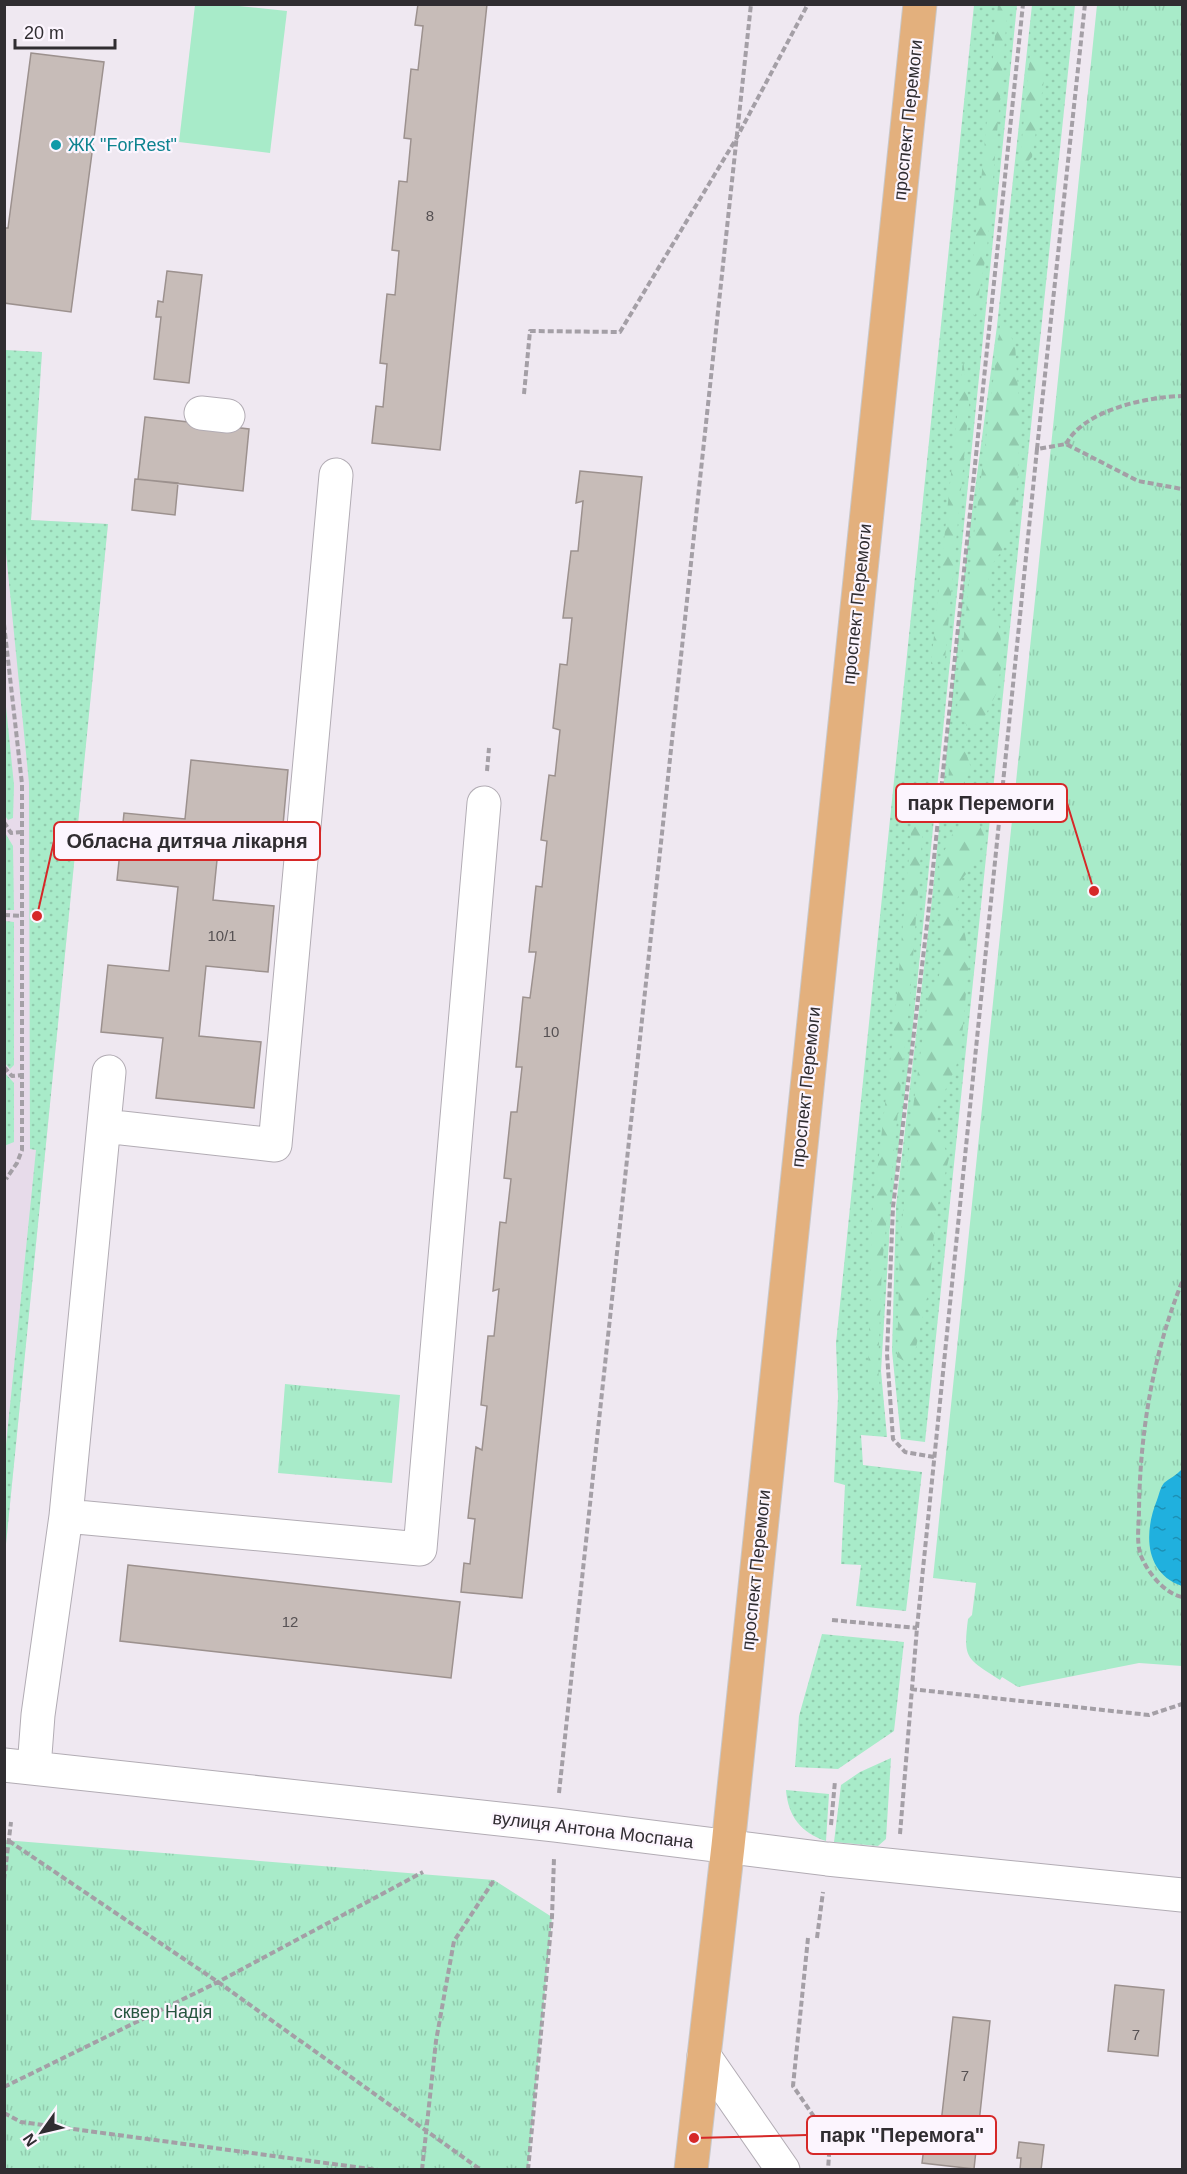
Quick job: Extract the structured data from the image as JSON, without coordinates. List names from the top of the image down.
{
  "streets": {
    "main road": ["проспект Перемоги"],
    "street": ["вулиця Антона Моспана"]
  },
  "crossings": [
    ["проспект Перемоги", "вулиця Антона Моспана"]
  ],
  "parks": ["сквер Надія"],
  "places": [
    "ЖК \"ForRest\"",
    "парк Перемоги",
    "Обласна дитяча лікарня",
    "парк \"Перемога\""
  ],
  "house_numbers": [
    "8",
    "10/1",
    "10",
    "12",
    "7",
    "7"
  ],
  "scale_bar": "20 m",
  "north": "bottom left"
}
